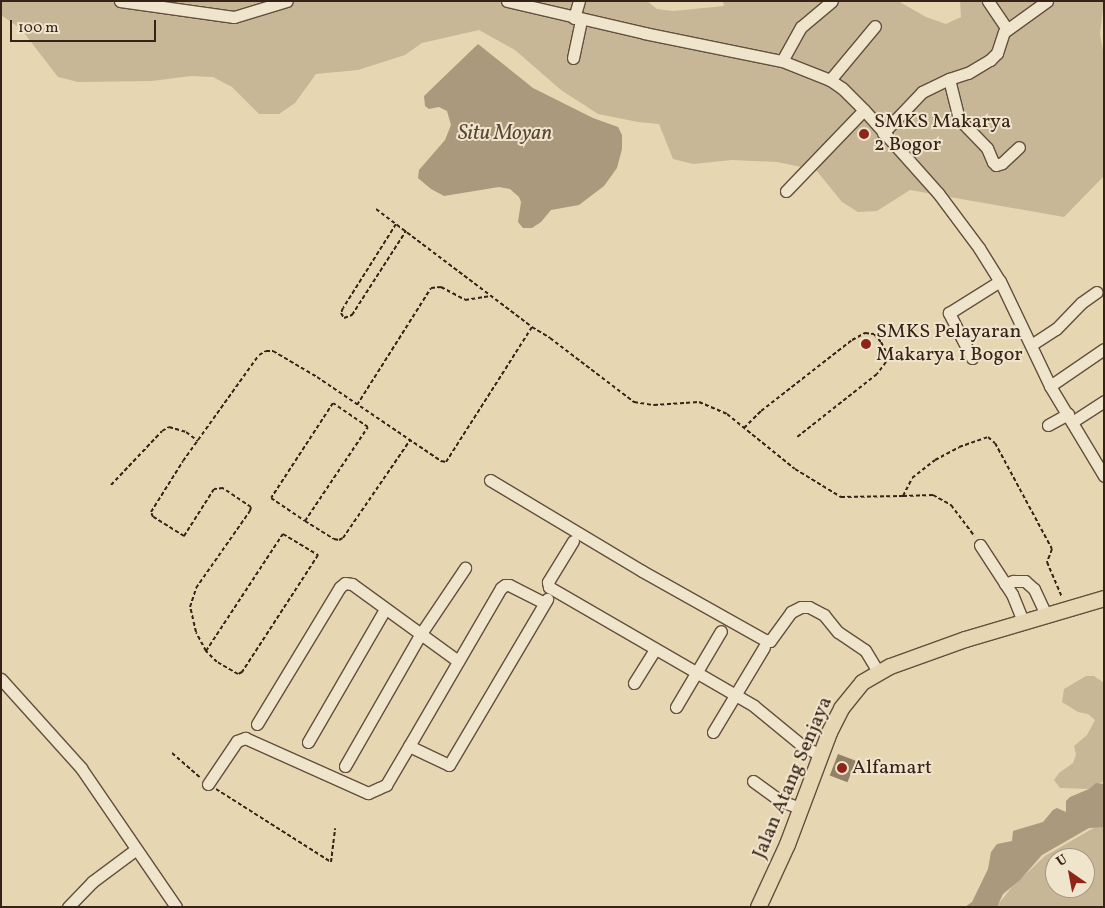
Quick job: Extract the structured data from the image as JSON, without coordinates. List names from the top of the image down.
{
  "streets": {
    "main road": ["Jalan Atang Senjaya"]
  },
  "water": ["Situ Moyan"],
  "places": ["SMKS Makarya 2 Bogor", "SMKS Pelayaran Makarya 1 Bogor", "Alfamart"],
  "scale_bar": "100 m",
  "north": "top left"
}
